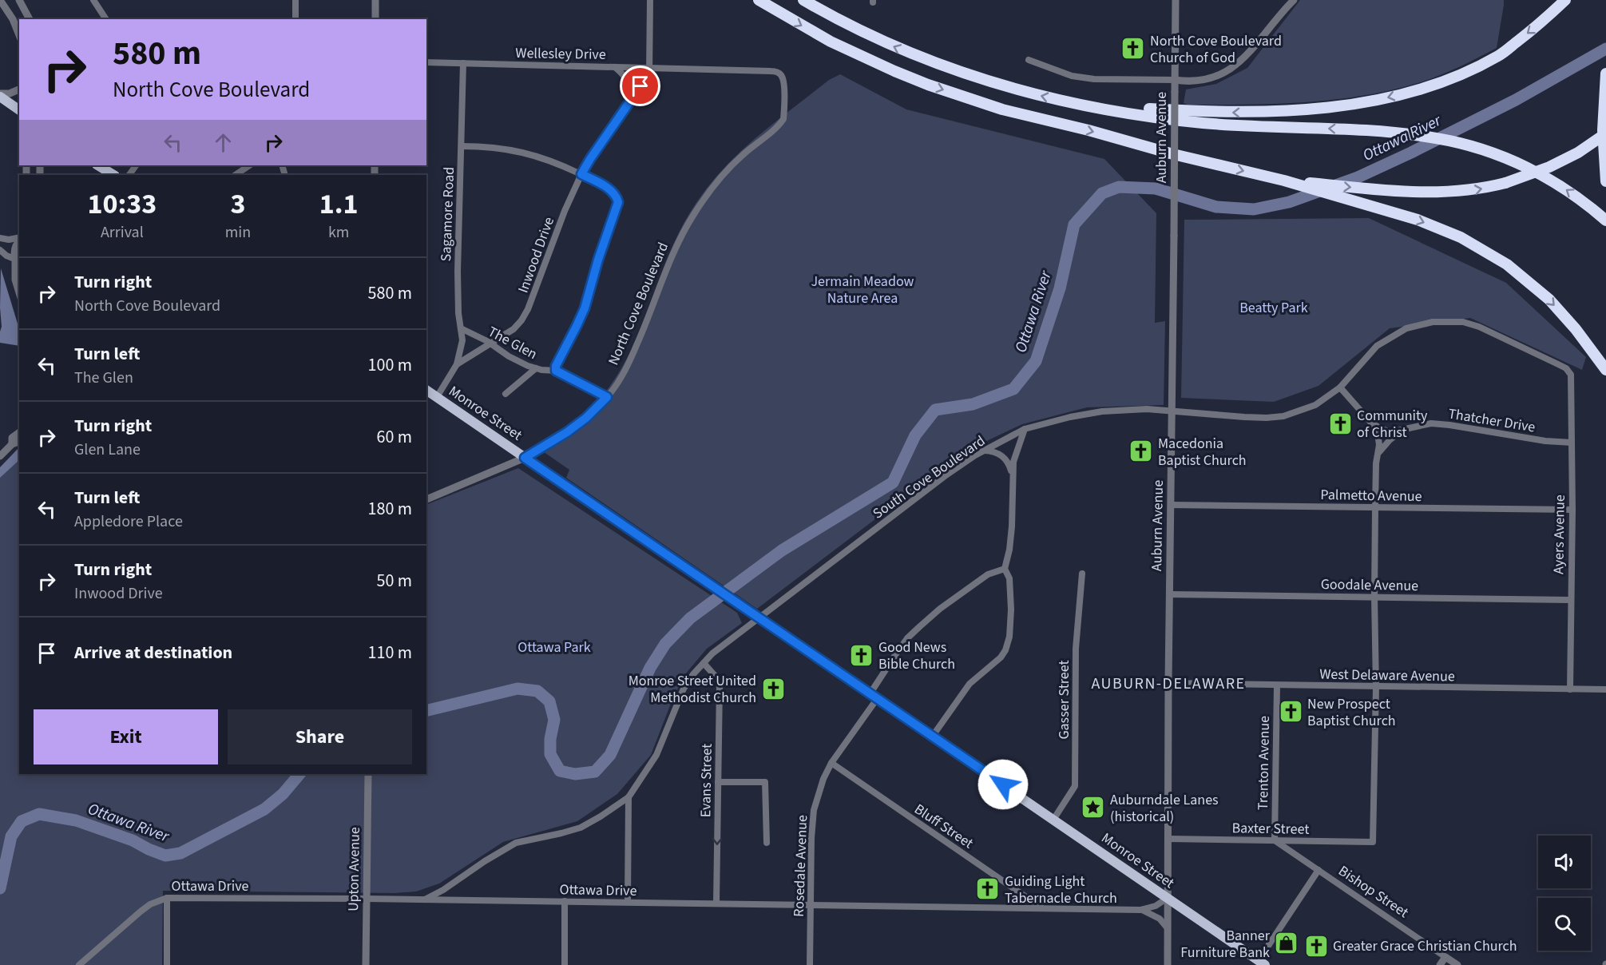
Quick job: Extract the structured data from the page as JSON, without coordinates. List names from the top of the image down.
{
  "streets": {
    "main road": ["Monroe Street"],
    "street": [
      "Wellesley Drive",
      "Auburn Avenue",
      "Sagamore Road",
      "Inwood Drive",
      "North Cove Boulevard",
      "The Glen",
      "Thatcher Drive",
      "South Cove Boulevard",
      "Palmetto Avenue",
      "Ayers Avenue",
      "Goodale Avenue",
      "West Delaware Avenue",
      "Gasser Street",
      "Trenton Avenue",
      "Evans Street",
      "Bluff Street",
      "Baxter Street",
      "Rosedale Avenue",
      "Upton Avenue",
      "Ottawa Drive",
      "Bishop Street"
    ]
  },
  "crossings": [
    ["Wellesley Drive", "Sagamore Road"],
    ["Wellesley Drive", "Inwood Drive"],
    ["Wellesley Drive", "North Cove Boulevard"],
    ["Auburn Avenue", "Monroe Street"],
    ["Auburn Avenue", "South Cove Boulevard"],
    ["Auburn Avenue", "Palmetto Avenue"],
    ["Auburn Avenue", "Goodale Avenue"],
    ["Auburn Avenue", "West Delaware Avenue"],
    ["Auburn Avenue", "Baxter Street"],
    ["Auburn Avenue", "Ottawa Drive"],
    ["Sagamore Road", "Inwood Drive"],
    ["Sagamore Road", "The Glen"],
    ["Inwood Drive", "The Glen"],
    ["Inwood Drive", "Monroe Street"],
    ["North Cove Boulevard", "The Glen"],
    ["North Cove Boulevard", "Monroe Street"],
    ["Monroe Street", "South Cove Boulevard"],
    ["Monroe Street", "Gasser Street"],
    ["Monroe Street", "Rosedale Avenue"],
    ["Monroe Street", "Ottawa Drive"],
    ["Thatcher Drive", "South Cove Boulevard"],
    ["Thatcher Drive", "Ayers Avenue"],
    ["South Cove Boulevard", "Ayers Avenue"],
    ["South Cove Boulevard", "Evans Street"],
    ["South Cove Boulevard", "Ottawa Drive"],
    ["Palmetto Avenue", "Ayers Avenue"],
    ["Ayers Avenue", "Goodale Avenue"],
    ["Ayers Avenue", "West Delaware Avenue"],
    ["West Delaware Avenue", "Trenton Avenue"],
    ["West Delaware Avenue", "Baxter Street"],
    ["Trenton Avenue", "Baxter Street"],
    ["Trenton Avenue", "Bishop Street"],
    ["Evans Street", "Ottawa Drive"],
    ["Bluff Street", "Rosedale Avenue"],
    ["Bluff Street", "Ottawa Drive"],
    ["Baxter Street", "Bishop Street"],
    ["Rosedale Avenue", "Ottawa Drive"],
    ["Upton Avenue", "Ottawa Drive"]
  ],
  "one_way": ["Evans Street"],
  "districts": ["AUBURN-DELAWARE"],
  "water": ["Ottawa River"],
  "parks": ["Jermain Meadow Nature Area", "Beatty Park", "Ottawa Park"],
  "places": {
    "church": [
      "North Cove Boulevard Church of God",
      "Community of Christ",
      "Macedonia Baptist Church",
      "Good News Bible Church",
      "Monroe Street United Methodist Church",
      "New Prospect Baptist Church",
      "Guiding Light Tabernacle Church",
      "Greater Grace Christian Church"
    ],
    "place": ["Auburndale Lanes (historical)"],
    "shop": ["Banner Furniture Bank"]
  },
  "page": {
    "turn": ["580 m", "North Cove Boulevard"],
    "eta": [
      "10:33",
      "Arrival",
      "3",
      "min",
      "1.1",
      "km"
    ],
    "list": [
      {
        "name": "Turn right",
        "note": "North Cove Boulevard",
        "value": "580 m"
      },
      {
        "name": "Turn left",
        "note": "The Glen",
        "value": "100 m"
      },
      {
        "name": "Turn right",
        "note": "Glen Lane",
        "value": "60 m"
      },
      {
        "name": "Turn left",
        "note": "Appledore Place",
        "value": "180 m"
      },
      {
        "name": "Turn right",
        "note": "Inwood Drive",
        "value": "50 m"
      },
      {
        "name": "Arrive at destination",
        "value": "110 m"
      }
    ],
    "buttons": ["Exit", "Share"]
  }
}
